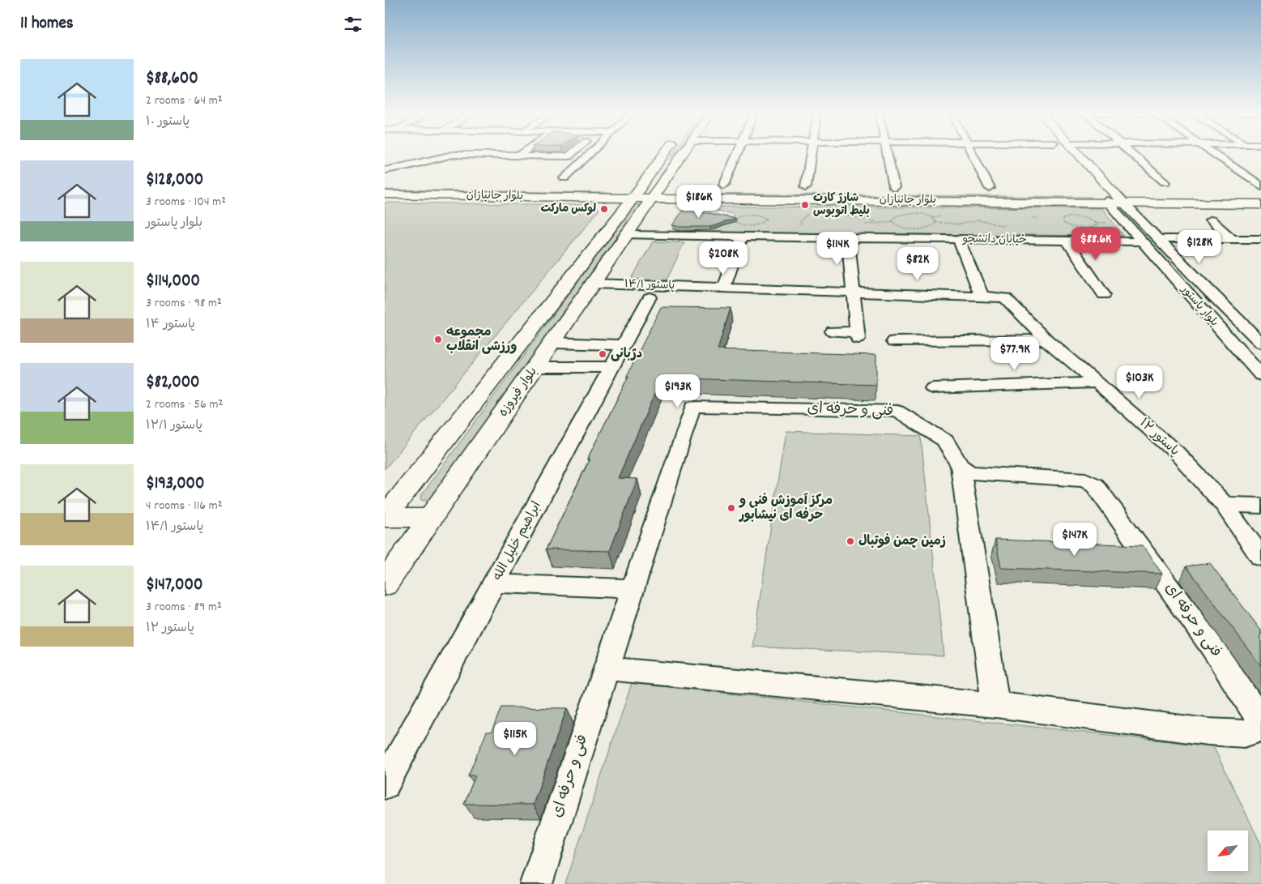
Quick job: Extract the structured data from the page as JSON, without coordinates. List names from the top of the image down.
{
  "streets": {
    "main road": ["بلوار جانبازان", "بلوار فیروزه"],
    "street": [
      "خیابان دانشجو",
      "پاستور ۱۴/۱",
      "بلوار پاستور",
      "فنی و حرفه ای",
      "۱۲ پاستور",
      "ابراهیم خلیل الله"
    ]
  },
  "crossings": [
    ["بلوار جانبازان", "بلوار پاستور"],
    ["بلوار جانبازان", "بلوار فیروزه"],
    ["خیابان دانشجو", "بلوار پاستور"],
    ["خیابان دانشجو", "بلوار فیروزه"],
    ["پاستور ۱۴/۱", "بلوار فیروزه"],
    ["پاستور ۱۴/۱", "۱۲ پاستور"]
  ],
  "places": [
    "شارژ کارت بلیط اتوبوس",
    "لوکس مارکت",
    "مجموعه ورزشی انقلاب",
    "دژبانی",
    "مرکز آموزش فنی و حرفه ای نیشابور",
    "زمین چمن فوتبال"
  ],
  "north": "bottom left",
  "page": {
    "heading": "11 homes",
    "list": [
      {
        "name": "$88,600",
        "note": "2 rooms · 64 m² · پاستور ۱۰"
      },
      {
        "name": "$128,000",
        "note": "3 rooms · 104 m² · بلوار پاستور"
      },
      {
        "name": "$114,000",
        "note": "3 rooms · 98 m² · پاستور ۱۴"
      },
      {
        "name": "$82,000",
        "note": "2 rooms · 56 m² · پاستور ۱۲/۱"
      },
      {
        "name": "$193,000",
        "note": "4 rooms · 116 m² · پاستور ۱۴/۱"
      },
      {
        "name": "$147,000",
        "note": "3 rooms · 89 m² · ۱۲ پاستور"
      }
    ],
    "price": [
      "$186K",
      "$88.6K",
      "$128K",
      "$114K",
      "$208K",
      "$82K",
      "$77.9K",
      "$103K",
      "$193K",
      "$147K",
      "$115K"
    ]
  }
}
